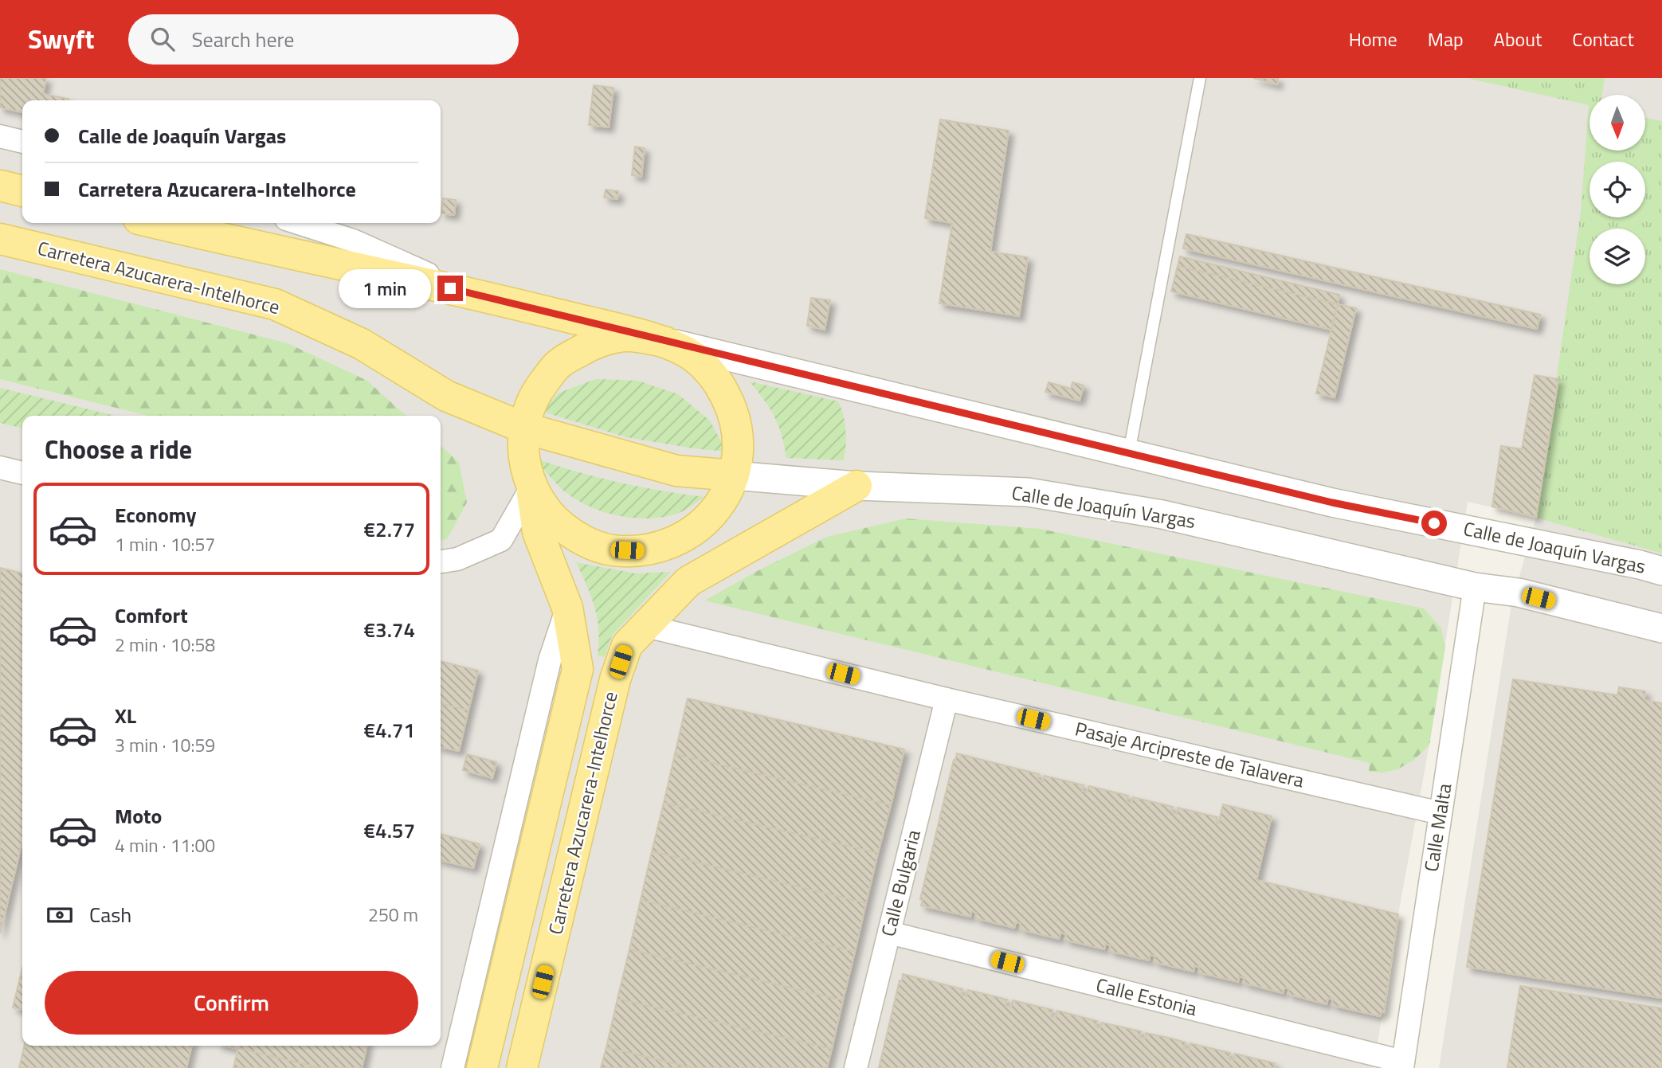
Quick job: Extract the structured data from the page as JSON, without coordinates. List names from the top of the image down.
{
  "streets": {
    "main road": ["Carretera Azucarera-Intelhorce"],
    "street": [
      "Calle de Joaquín Vargas",
      "Pasaje Arcipreste de Talavera",
      "Calle Malta",
      "Calle Bulgaria",
      "Calle Estonia"
    ]
  },
  "crossings": [
    ["Carretera Azucarera-Intelhorce", "Calle de Joaquín Vargas"],
    ["Carretera Azucarera-Intelhorce", "Pasaje Arcipreste de Talavera"],
    ["Calle de Joaquín Vargas", "Calle Malta"],
    ["Pasaje Arcipreste de Talavera", "Calle Malta"],
    ["Pasaje Arcipreste de Talavera", "Calle Bulgaria"],
    ["Calle Malta", "Calle Estonia"],
    ["Calle Bulgaria", "Calle Estonia"]
  ],
  "north": "bottom",
  "page": {
    "header": "Swyft",
    "search": "Search here",
    "nav": [
      "Home",
      "Map",
      "About",
      "Contact"
    ],
    "banner": ["Calle de Joaquín Vargas", "Carretera Azucarera-Intelhorce"],
    "bubble": "1 min",
    "heading": "Choose a ride",
    "list": [
      {
        "name": "Economy",
        "note": "1 min · 10:57",
        "value": "€2.77"
      },
      {
        "name": "Comfort",
        "note": "2 min · 10:58",
        "value": "€3.74"
      },
      {
        "name": "XL",
        "note": "3 min · 10:59",
        "value": "€4.71"
      },
      {
        "name": "Moto",
        "note": "4 min · 11:00",
        "value": "€4.57"
      }
    ],
    "pay": ["Cash", "250 m"],
    "buttons": "Confirm"
  }
}
